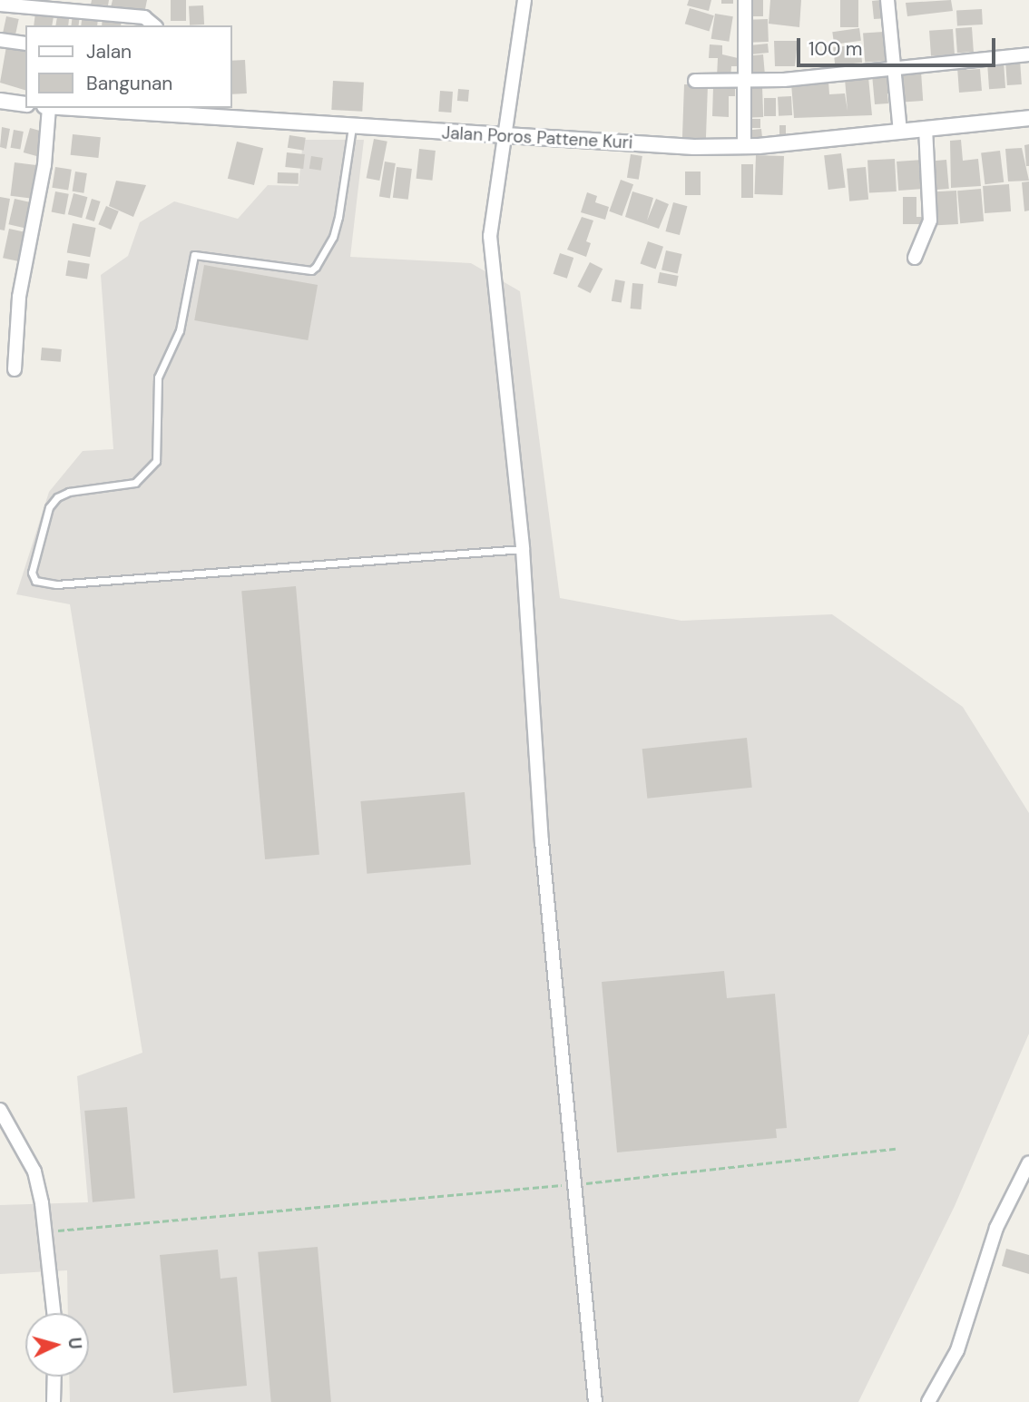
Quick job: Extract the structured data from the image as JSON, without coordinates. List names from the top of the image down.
{
  "streets": {
    "street": ["Jalan Poros Pattene Kuri"]
  },
  "legend": ["Jalan", "Bangunan"],
  "scale_bar": "100 m",
  "north": "right"
}
